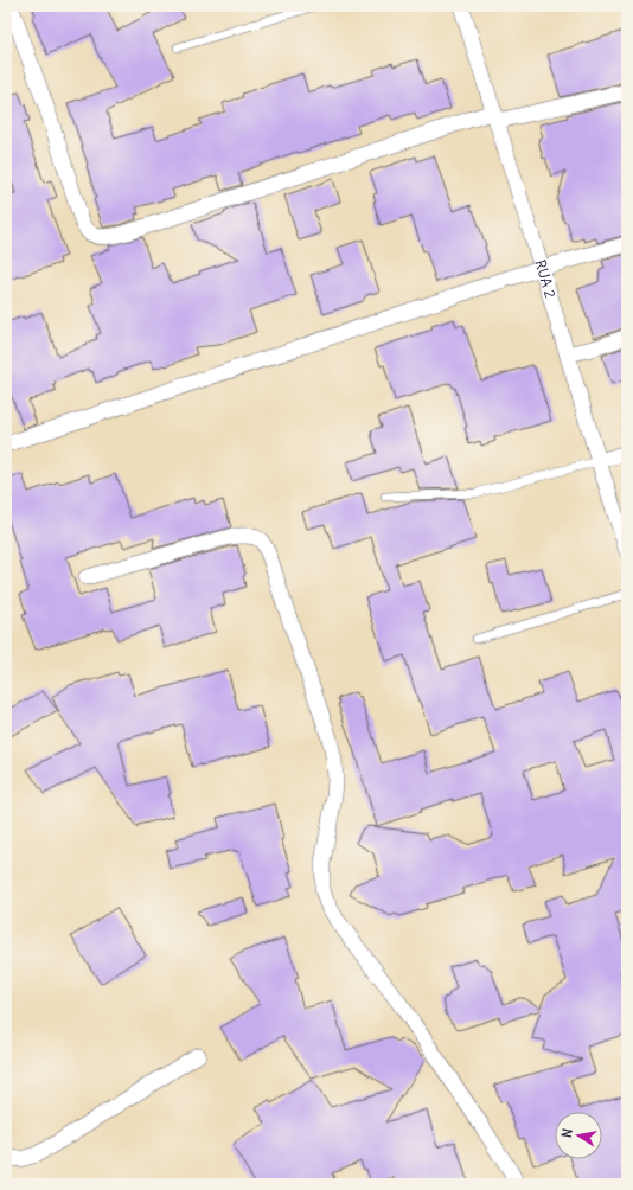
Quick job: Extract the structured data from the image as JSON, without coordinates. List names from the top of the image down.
{
  "streets": {
    "street": ["RUA 2"]
  },
  "north": "left"
}
